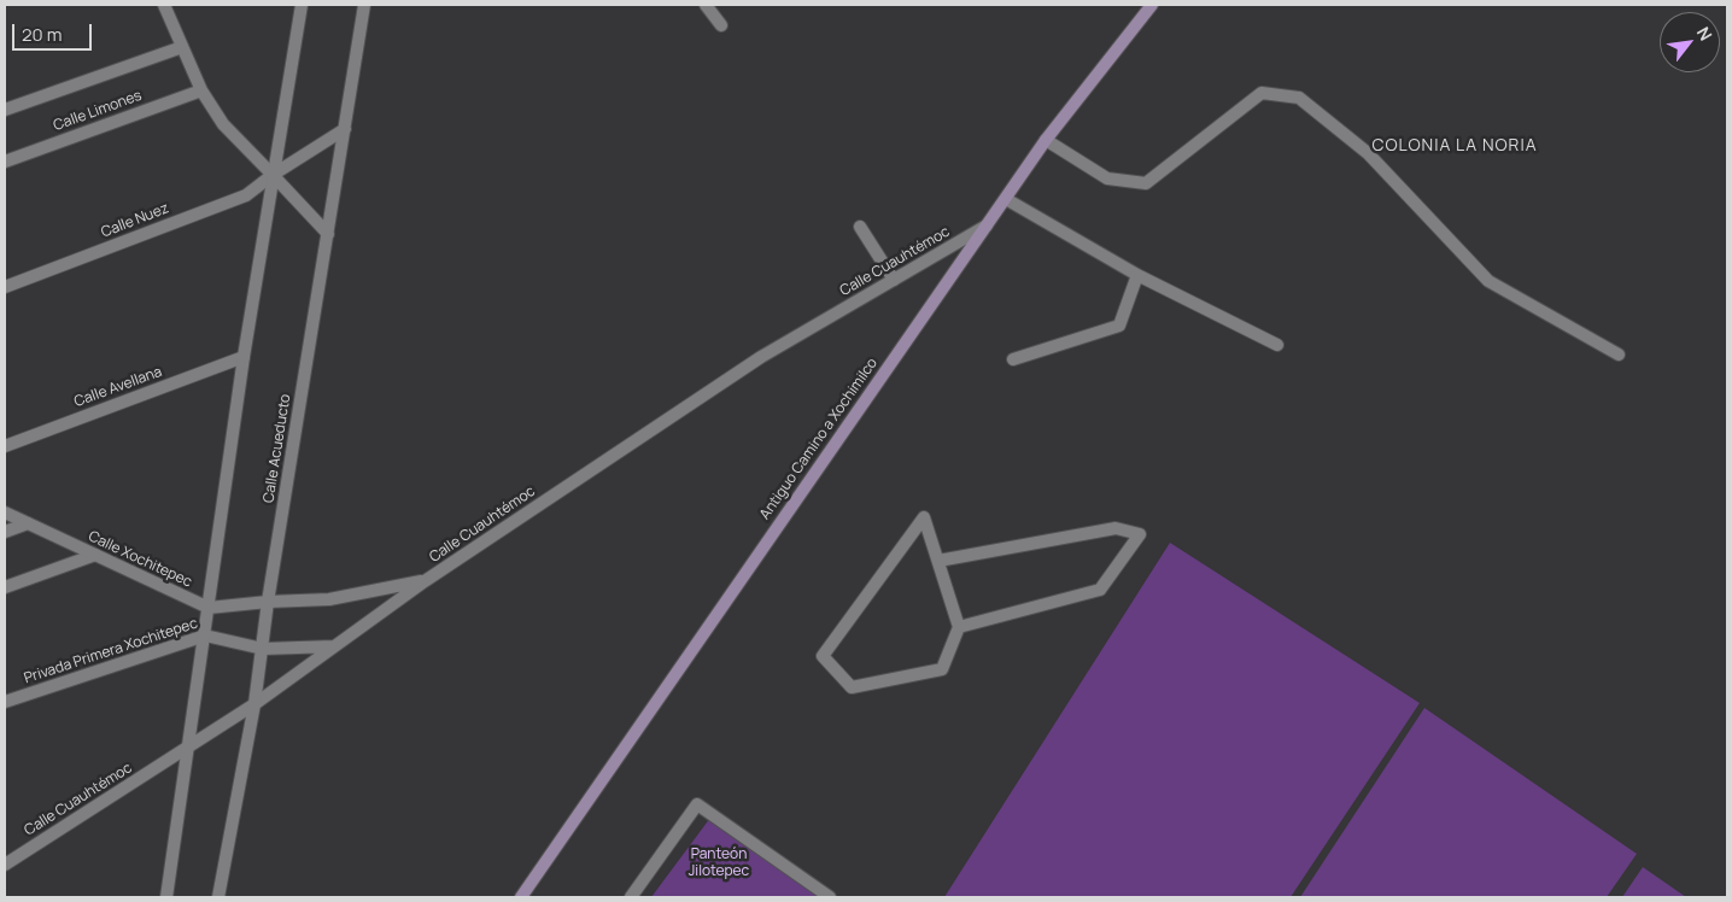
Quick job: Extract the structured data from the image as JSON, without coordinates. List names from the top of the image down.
{
  "streets": {
    "main road": ["Antiguo Camino a Xochimilco"],
    "street": [
      "Calle Limones",
      "Calle Nuez",
      "Calle Cuauhtémoc",
      "Calle Avellana",
      "Calle Acueducto",
      "Calle Xochitepec",
      "Privada Primera Xochitepec"
    ]
  },
  "crossings": [
    ["Calle Nuez", "Calle Acueducto"],
    ["Calle Cuauhtémoc", "Antiguo Camino a Xochimilco"],
    ["Calle Cuauhtémoc", "Calle Acueducto"],
    ["Calle Cuauhtémoc", "Privada Primera Xochitepec"],
    ["Calle Acueducto", "Privada Primera Xochitepec"]
  ],
  "districts": ["COLONIA LA NORIA"],
  "parks": ["Panteón Jilotepec"],
  "scale_bar": "20 m",
  "north": "top right"
}
